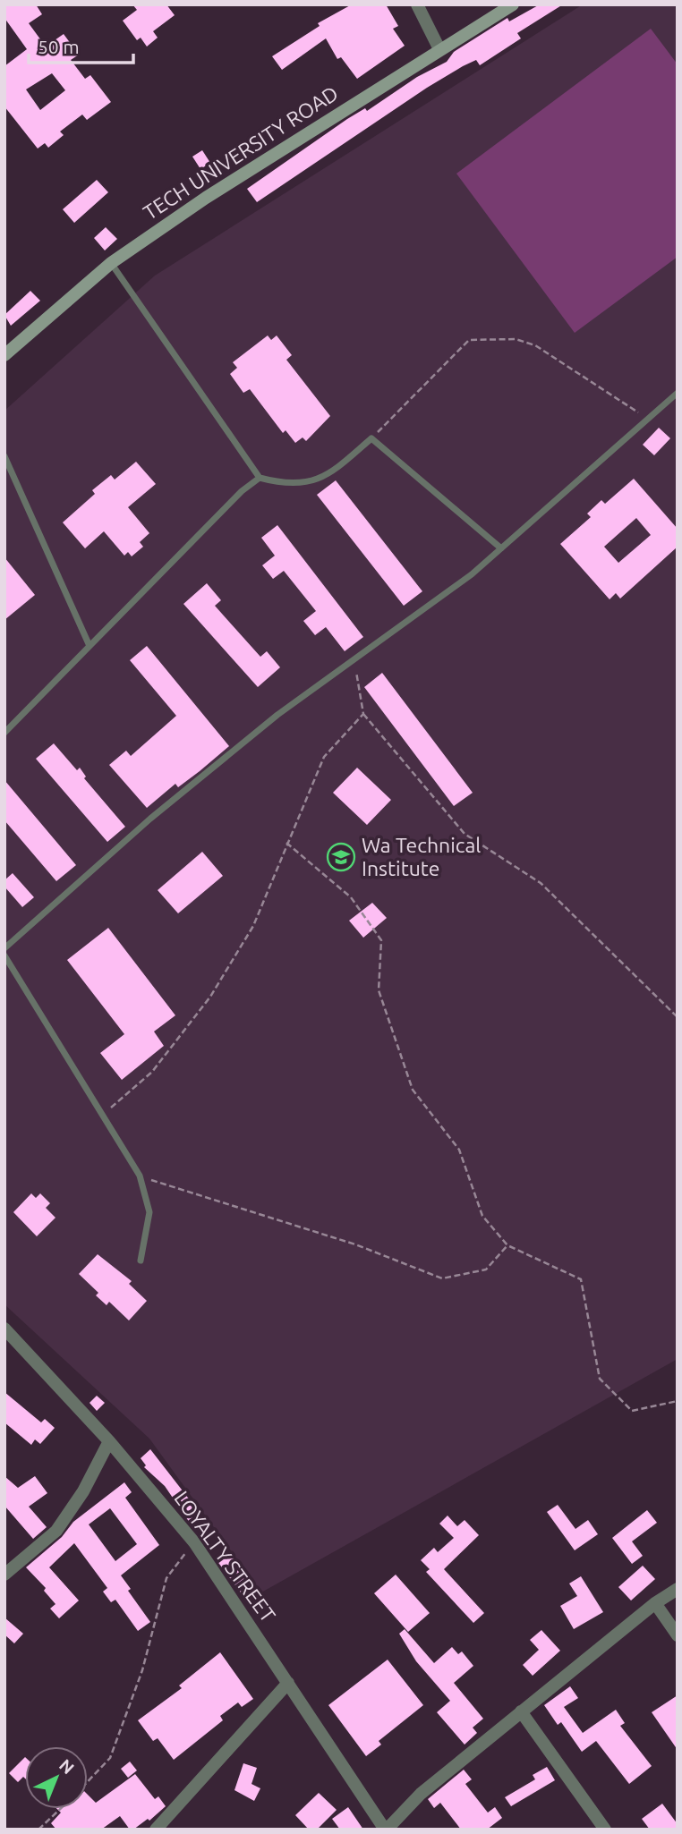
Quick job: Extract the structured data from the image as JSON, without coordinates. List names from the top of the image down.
{
  "streets": {
    "street": ["TECH UNIVERSITY ROAD", "LOYALTY STREET"]
  },
  "places": {
    "school or university": ["Wa Technical Institute"]
  },
  "scale_bar": "50 m",
  "north": "top right"
}
